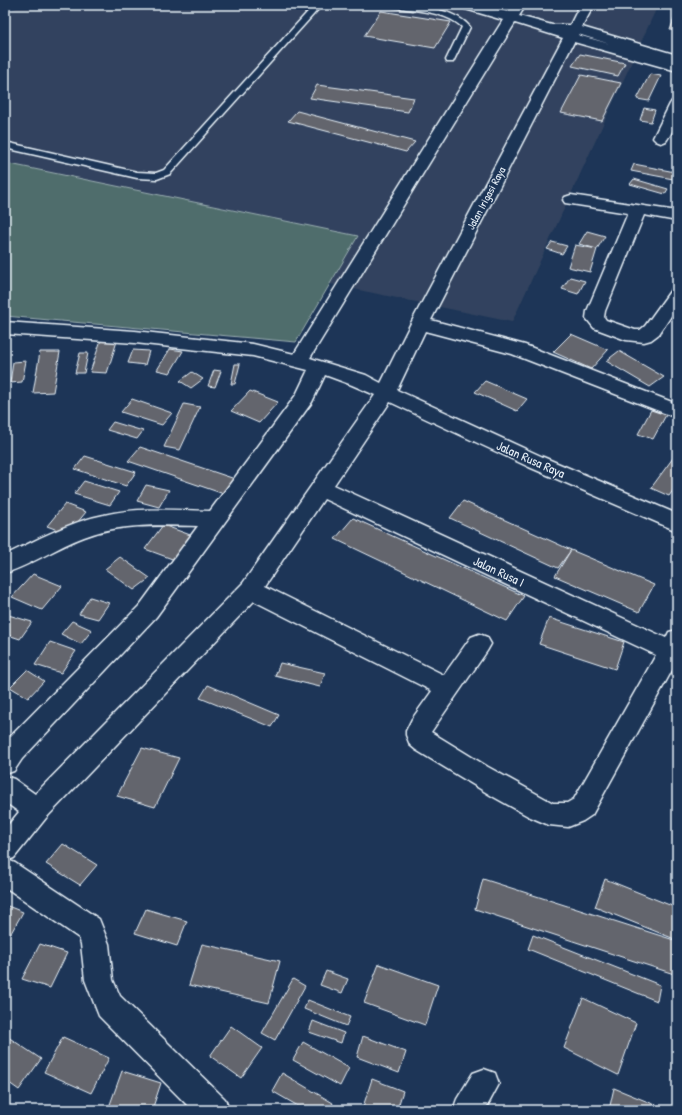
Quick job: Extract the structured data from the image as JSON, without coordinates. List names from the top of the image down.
{
  "streets": {
    "street": ["Jalan Irigasi Raya", "Jalan Rusa Raya", "Jalan Rusa I"]
  },
  "crossings": [
    ["Jalan Irigasi Raya", "Jalan Rusa Raya"],
    ["Jalan Irigasi Raya", "Jalan Rusa I"]
  ]
}
